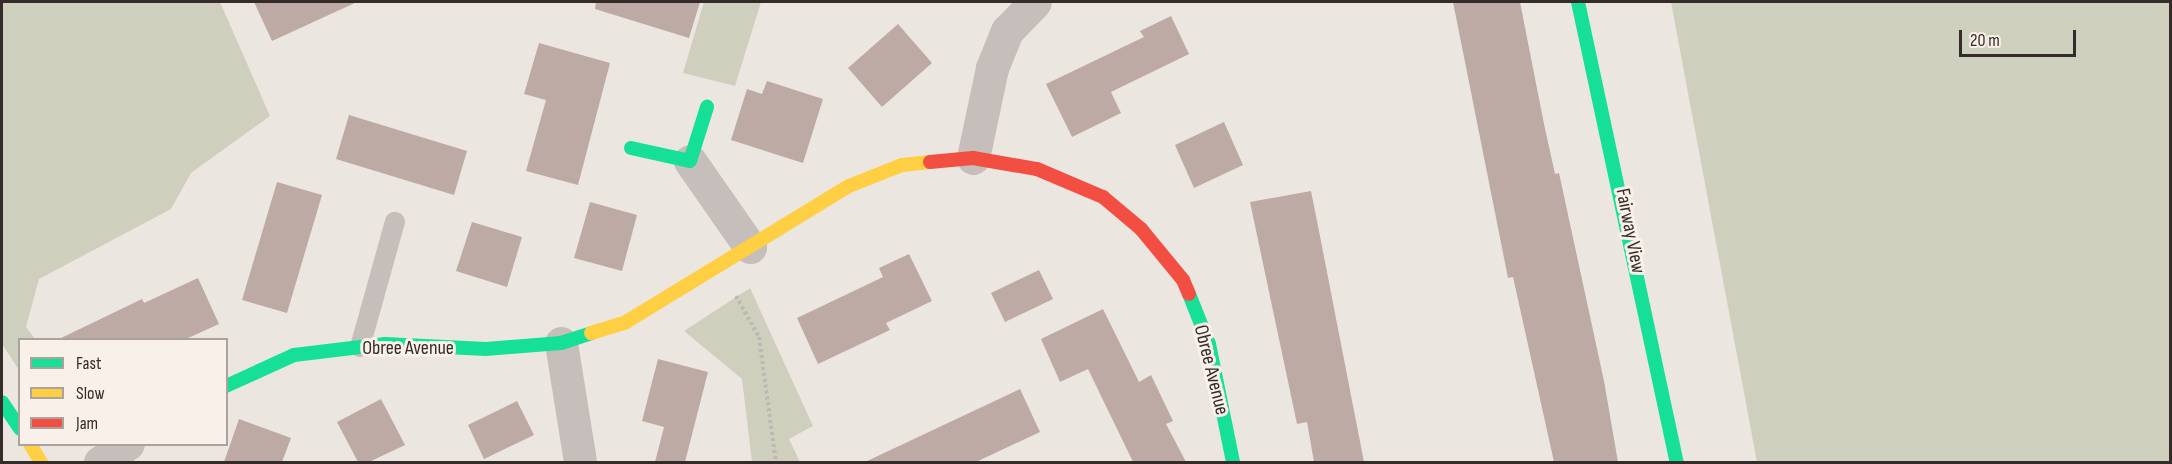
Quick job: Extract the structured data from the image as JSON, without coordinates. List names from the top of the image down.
{
  "streets": {
    "street": ["Fairway View", "Obree Avenue"]
  },
  "legend": ["Fast", "Slow", "Jam"],
  "scale_bar": "20 m"
}
